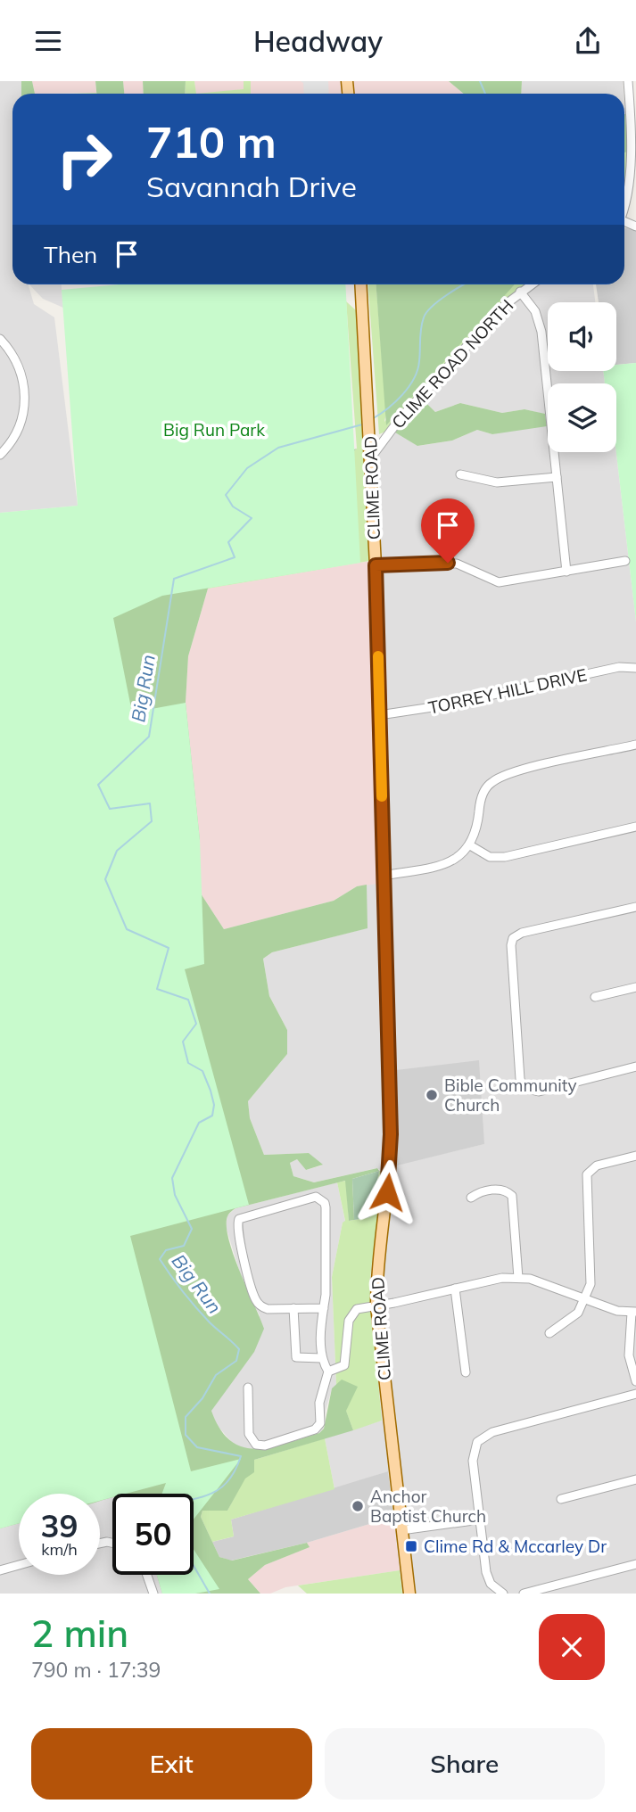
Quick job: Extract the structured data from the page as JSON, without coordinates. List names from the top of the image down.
{
  "streets": {
    "main road": ["CLIME ROAD"],
    "street": ["CLIME ROAD NORTH", "TORREY HILL DRIVE"]
  },
  "crossings": [
    ["CLIME ROAD NORTH", "CLIME ROAD"],
    ["CLIME ROAD", "TORREY HILL DRIVE"]
  ],
  "water": ["Big Run"],
  "parks": ["Big Run Park"],
  "places": {
    "other": ["Bible Community Church", "Anchor Baptist Church"],
    "transit": ["Clime Rd & Mccarley Dr"]
  },
  "page": {
    "header": "Headway",
    "turn": ["710 m", "Savannah Drive"],
    "then": "Then",
    "speed": "39 km/h",
    "limit": "50",
    "heading": ["2 min", "790 m · 17:39"],
    "buttons": ["Exit", "Share"]
  }
}
